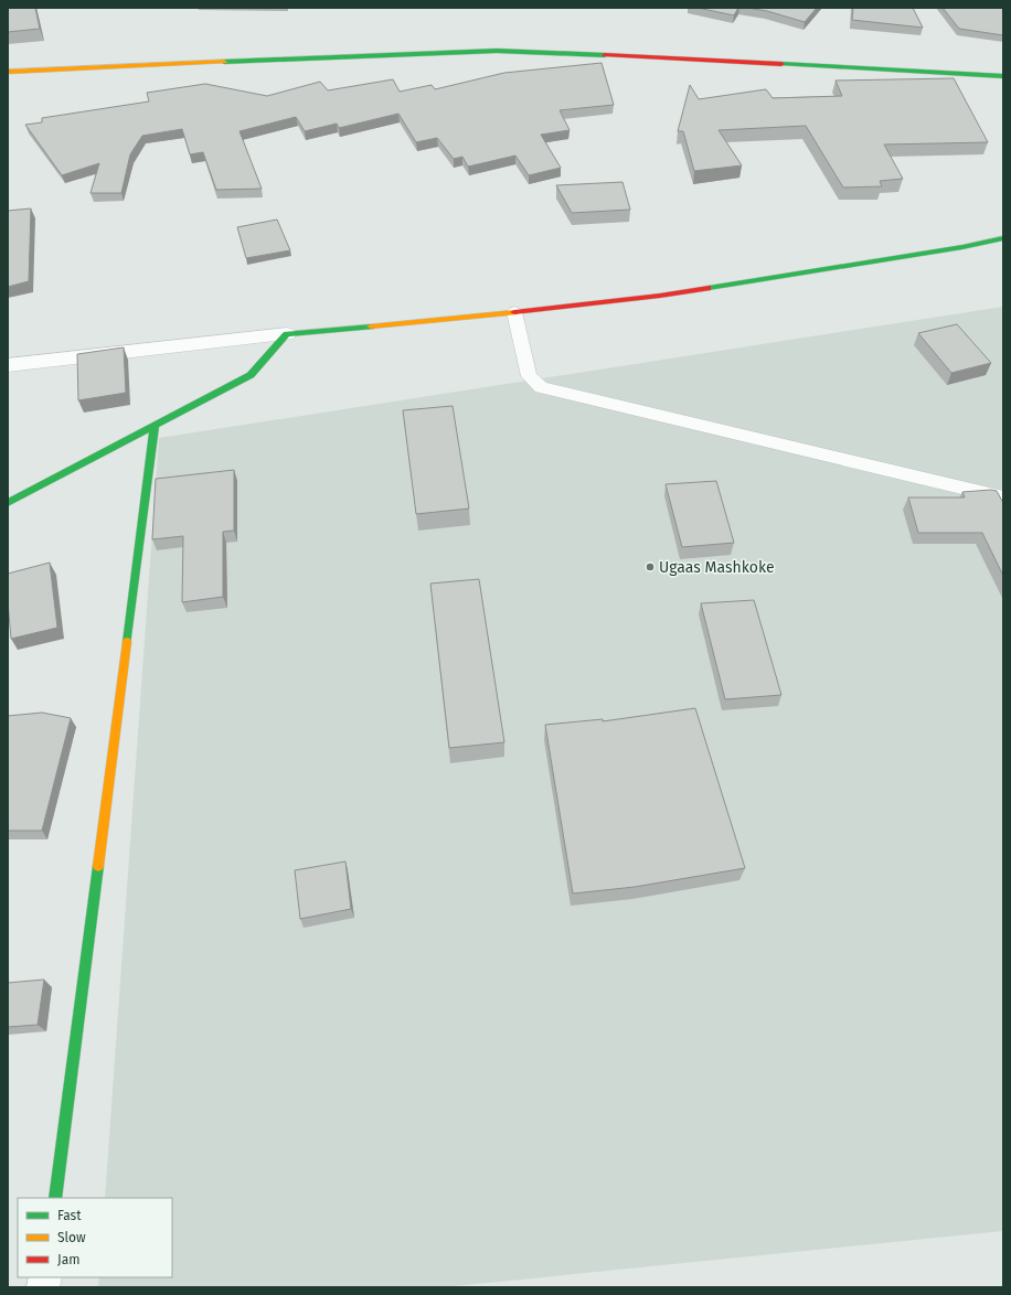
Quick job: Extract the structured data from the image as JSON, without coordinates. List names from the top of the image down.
{
  "places": ["Ugaas Mashkoke"],
  "legend": ["Fast", "Slow", "Jam"]
}
